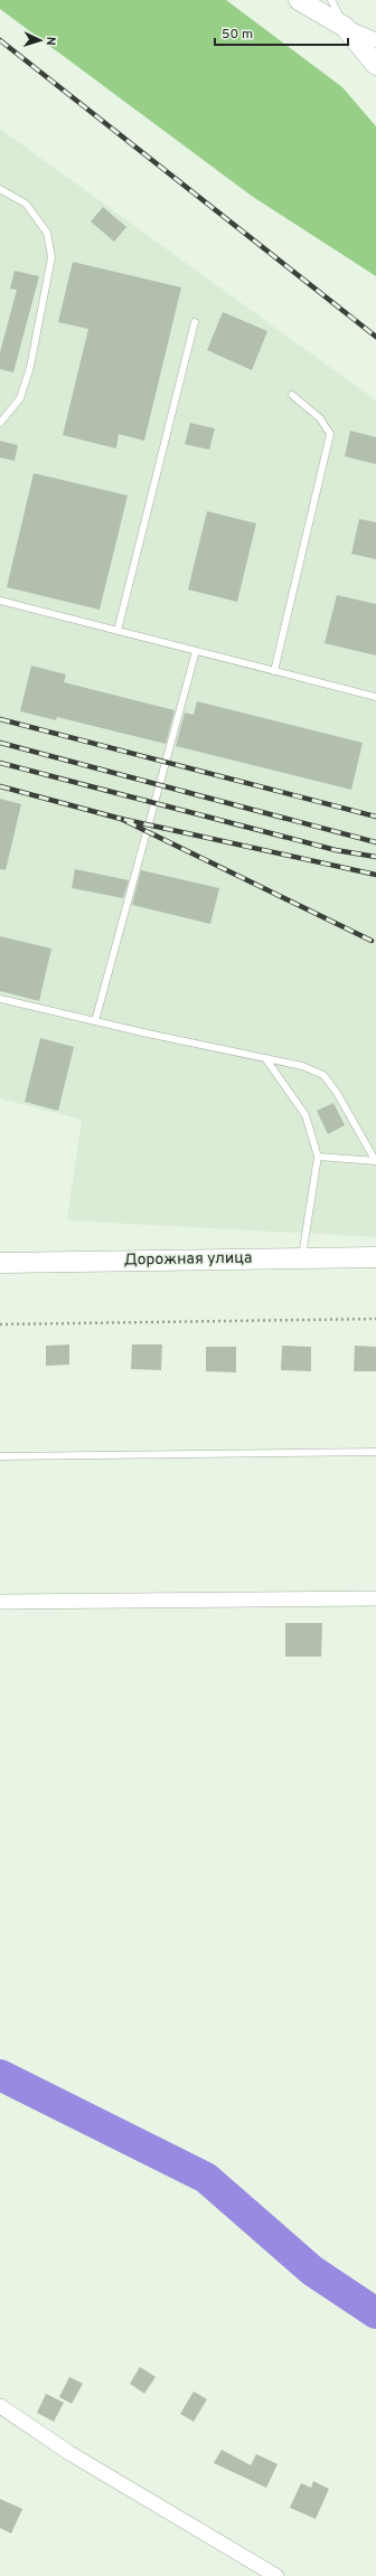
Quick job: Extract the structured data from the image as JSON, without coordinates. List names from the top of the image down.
{
  "streets": {
    "street": ["Дорожная улица"]
  },
  "scale_bar": "50 m",
  "north": "right"
}
